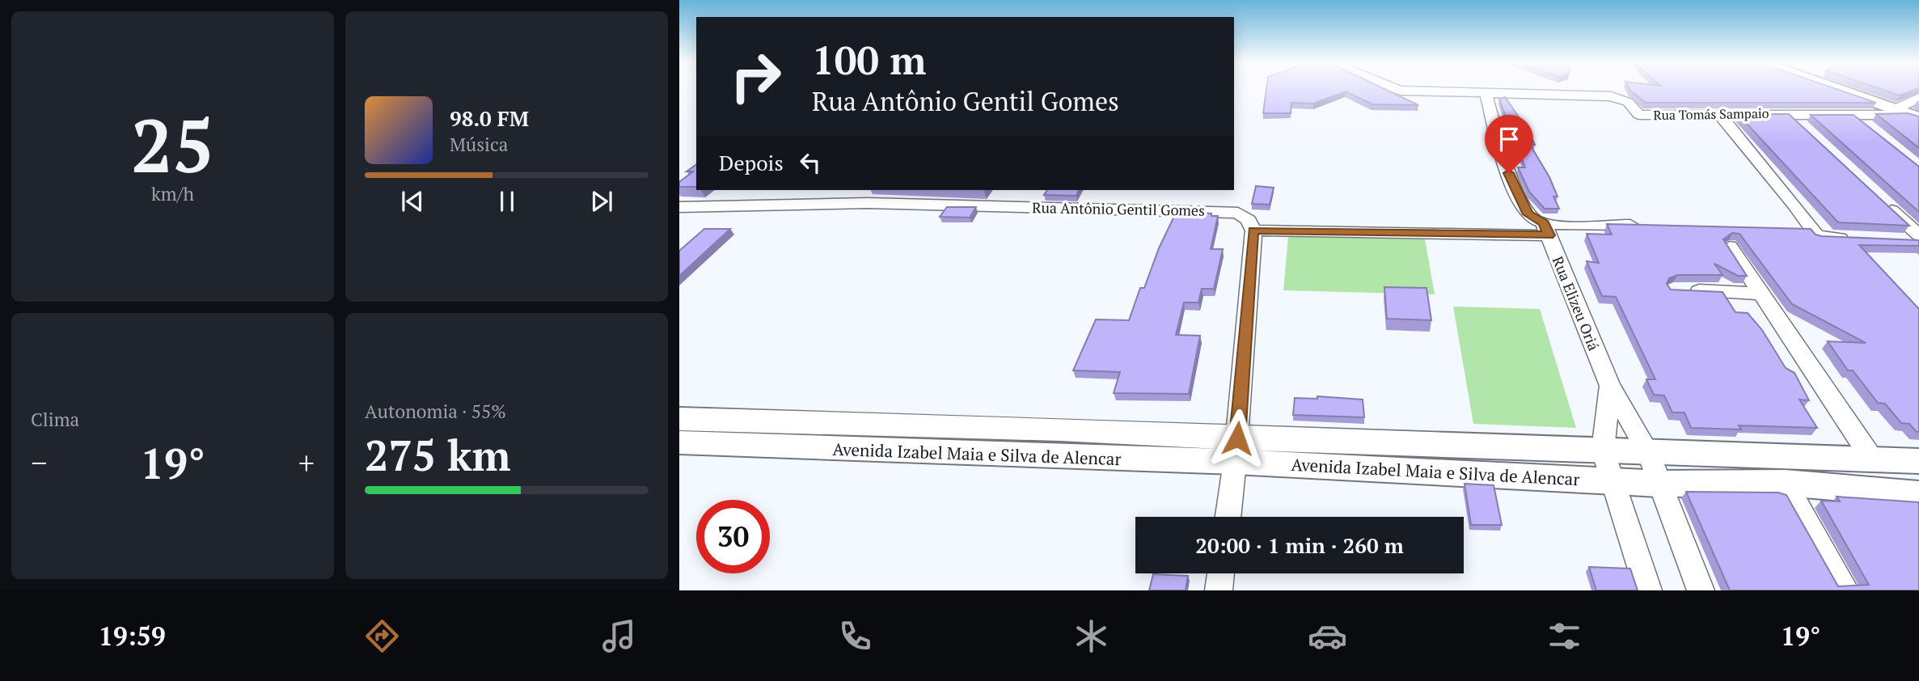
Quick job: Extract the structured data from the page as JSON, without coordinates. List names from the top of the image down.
{
  "streets": {
    "street": [
      "Rua Tomás Sampaio",
      "Rua Antônio Gentil Gomes",
      "Rua Elizeu Oriá",
      "Avenida Izabel Maia e Silva de Alencar"
    ]
  },
  "crossings": [
    ["Rua Tomás Sampaio", "Rua Elizeu Oriá"],
    ["Rua Elizeu Oriá", "Avenida Izabel Maia e Silva de Alencar"]
  ],
  "page": {
    "tile": [
      ["25", "km/h"],
      "Clima",
      ["Autonomia · 55%", "275 km"]
    ],
    "turn": ["100 m", "Rua Antônio Gentil Gomes"],
    "song": ["98.0 FM", "Música"],
    "then": "Depois",
    "heat": ["−", "19°", "+"],
    "limit": "30",
    "trip": "20:00 · 1 min · 260 m",
    "tabs": ["19:59", "19°"]
  }
}
